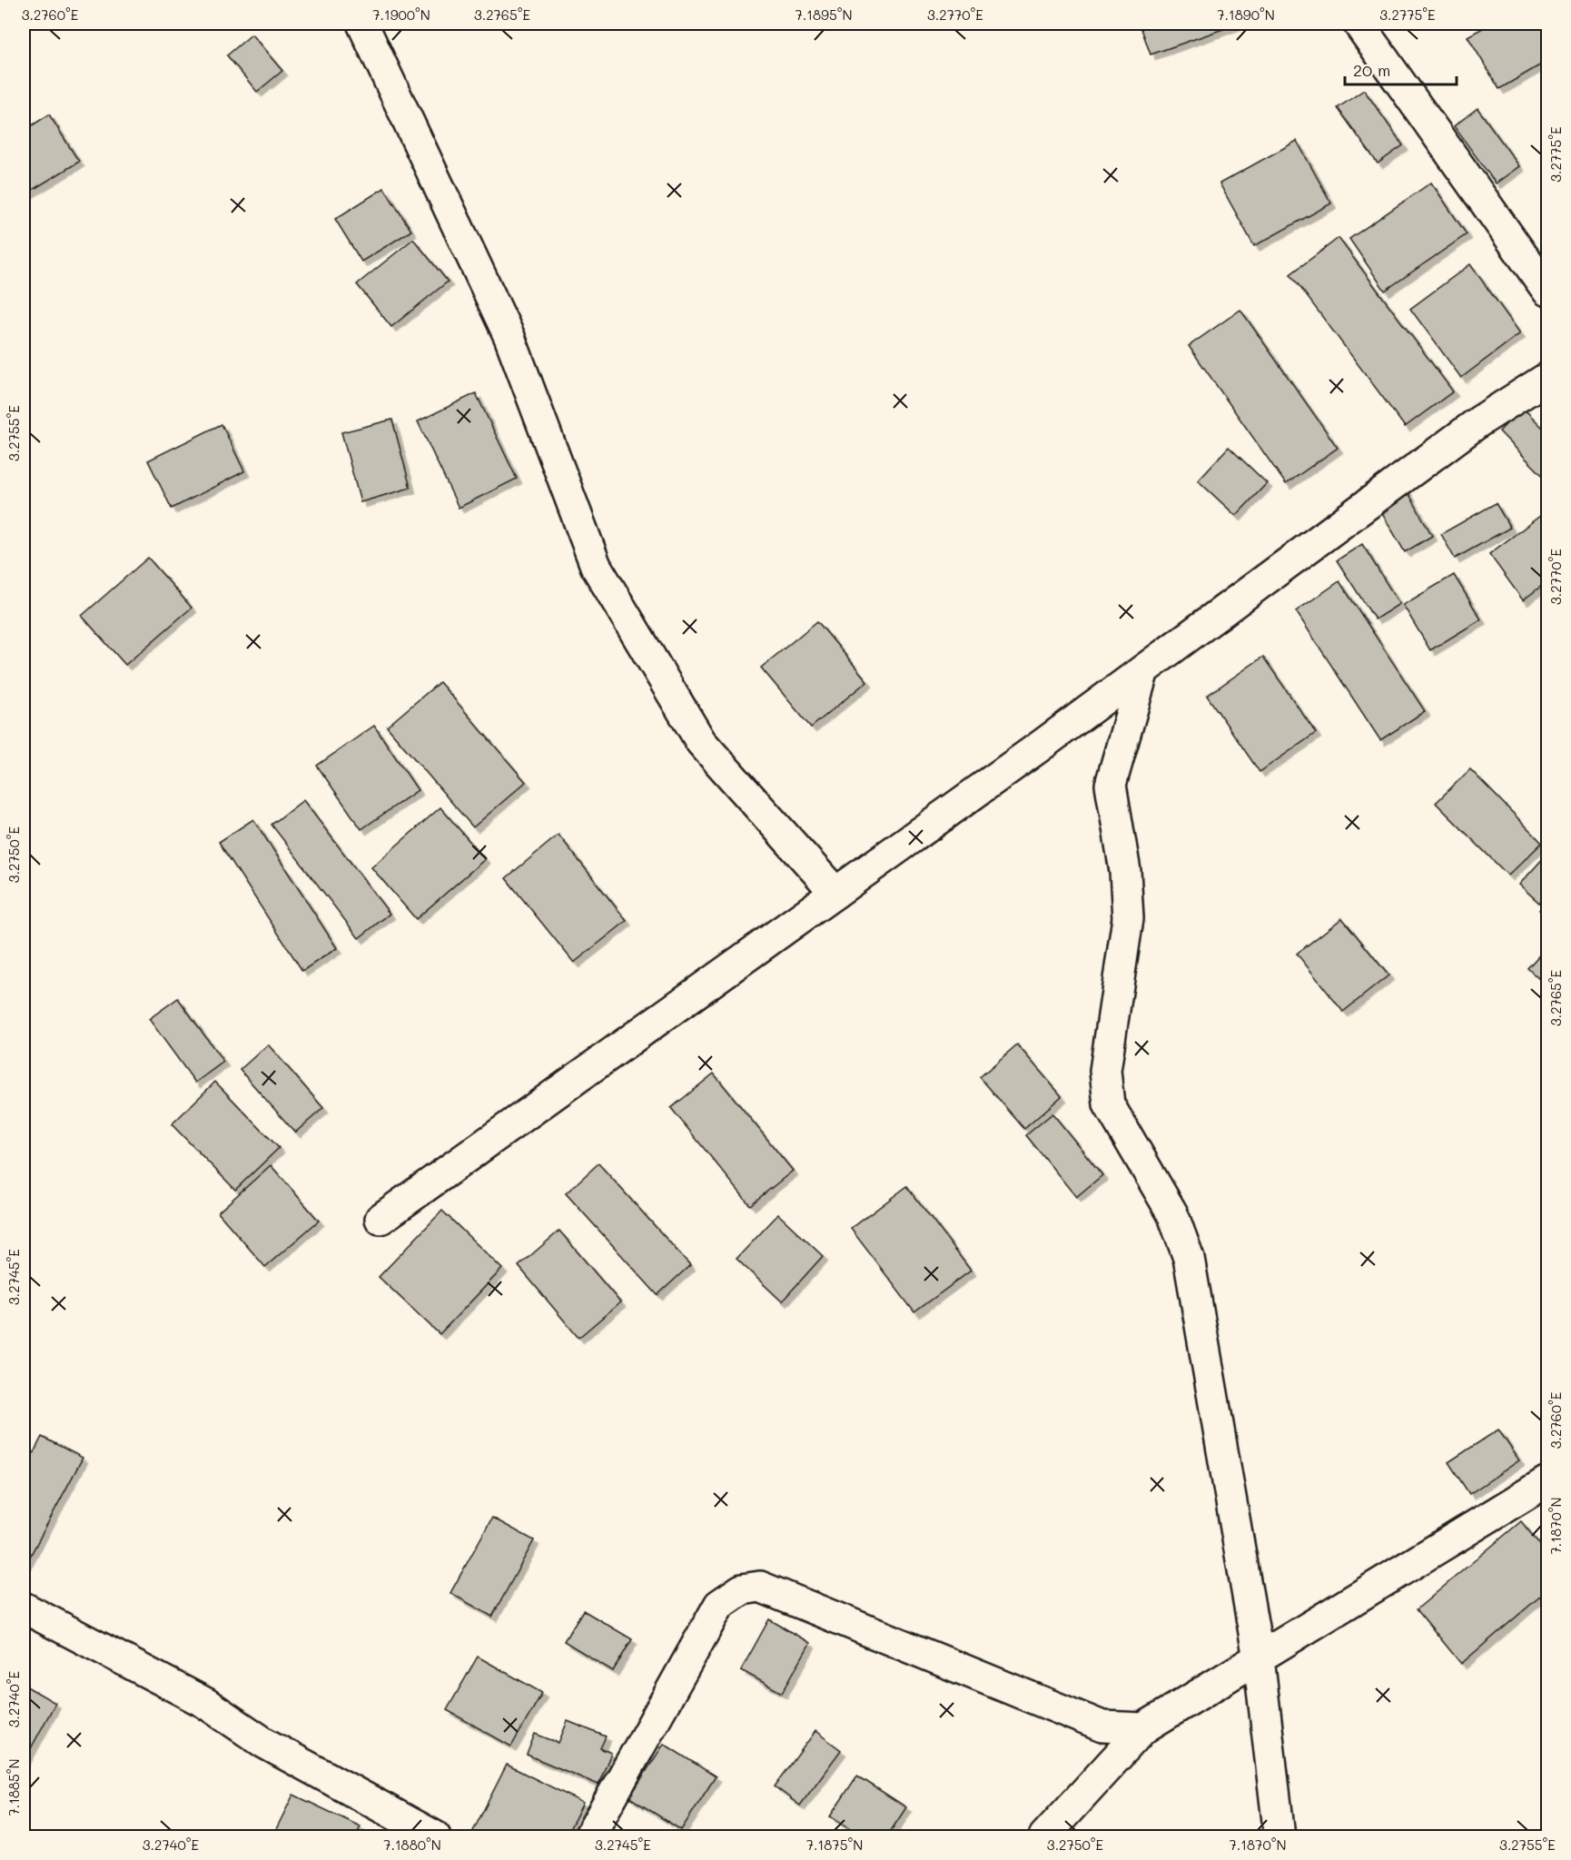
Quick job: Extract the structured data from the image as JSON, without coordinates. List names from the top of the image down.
{
  "scale_bar": "20 m",
  "coordinates": [
    "3.2760°E",
    "7.1900°N",
    "3.2765°E",
    "7.1895°N",
    "3.2770°E",
    "7.1890°N",
    "3.2775°E",
    "3.2755°E",
    "3.2750°E",
    "3.2745°E",
    "7.1870°N",
    "3.2740°E",
    "7.1885°N",
    "7.1880°N",
    "7.1875°N"
  ]
}
